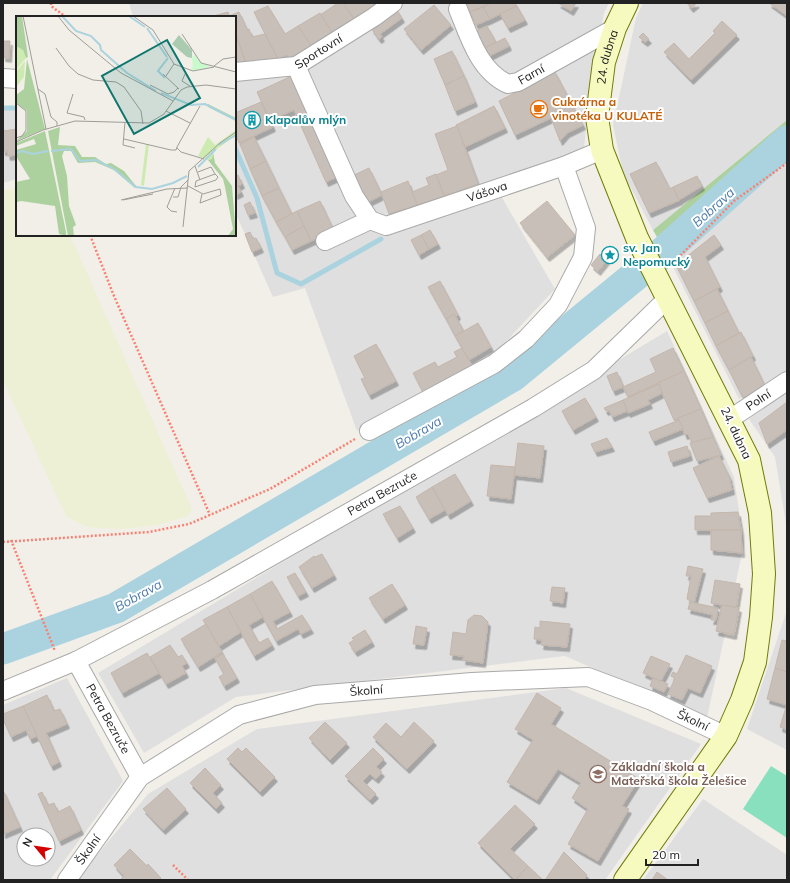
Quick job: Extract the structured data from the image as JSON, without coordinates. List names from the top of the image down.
{
  "streets": {
    "main road": ["24. dubna"],
    "street": [
      "Sportovní",
      "Farní",
      "Vášova",
      "Polní",
      "Petra Bezruče",
      "Školní"
    ]
  },
  "crossings": [
    ["24. dubna", "Farní"],
    ["24. dubna", "Vášova"],
    ["24. dubna", "Polní"],
    ["24. dubna", "Petra Bezruče"],
    ["24. dubna", "Školní"],
    ["Petra Bezruče", "Školní"]
  ],
  "water": ["Bobrava"],
  "places": {
    "cafe": ["Cukrárna a vinotéka U KULATÉ"],
    "building": ["Klapalův mlýn"],
    "place": ["sv. Jan Nepomucký"],
    "school or university": ["Základní škola a Mateřská škola Želešice"]
  },
  "scale_bar": "20 m",
  "north": "top left"
}
